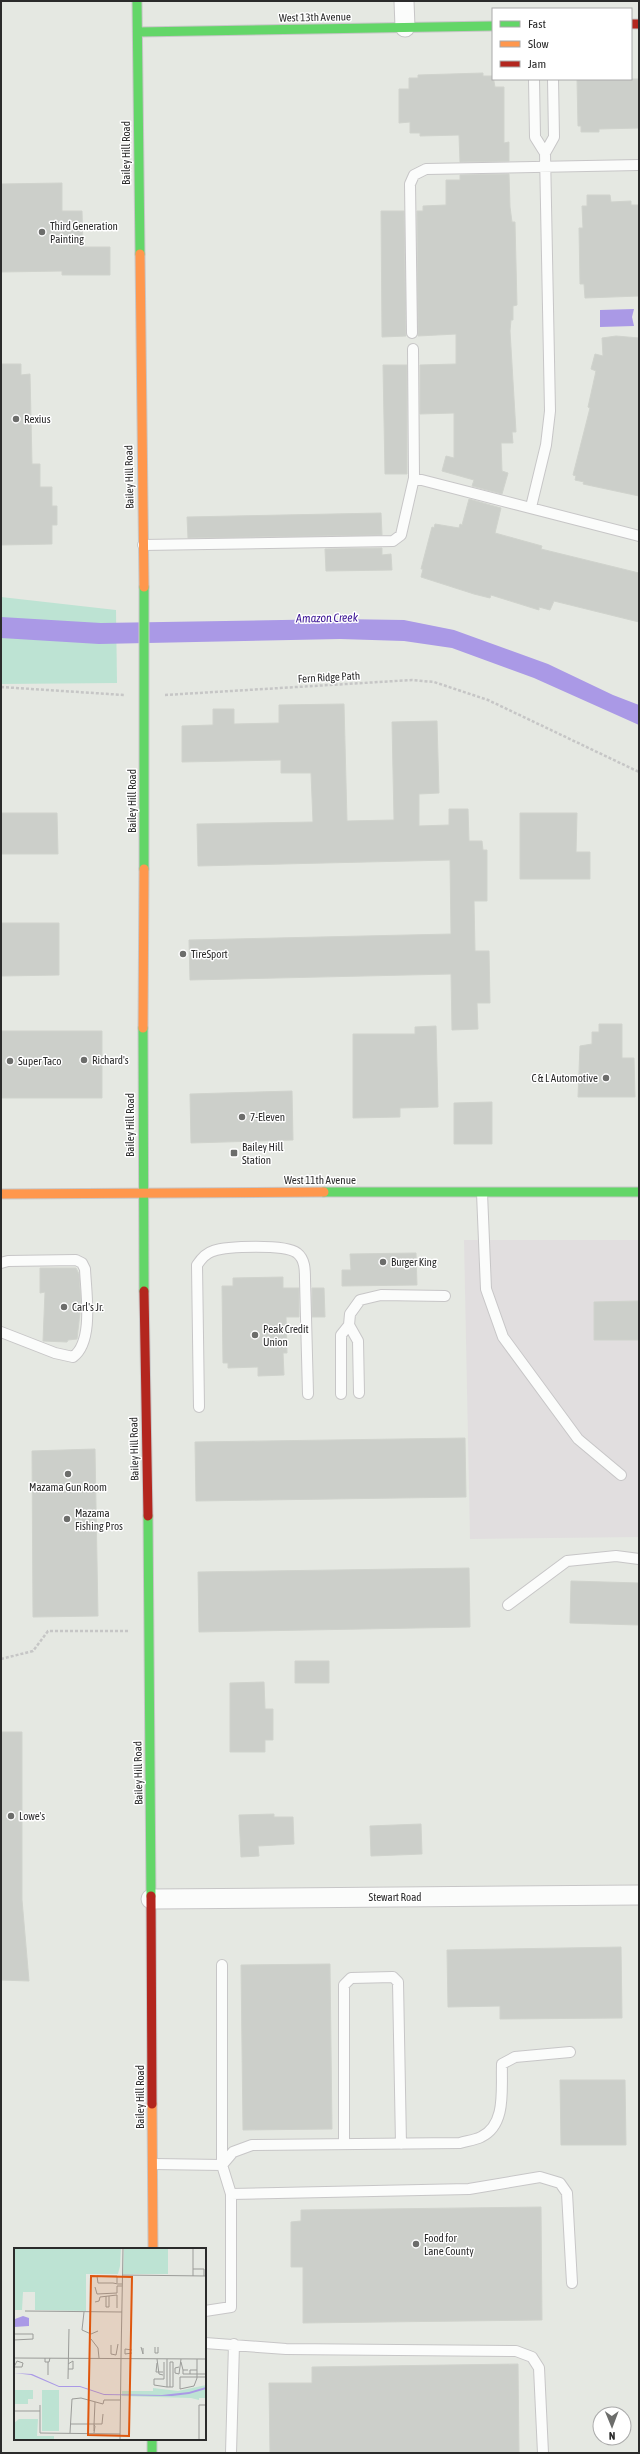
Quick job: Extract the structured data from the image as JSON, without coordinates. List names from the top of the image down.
{
  "streets": {
    "main road": ["West 13th Avenue", "Bailey Hill Road", "West 11th Avenue"],
    "street": ["Stewart Road"],
    "path": ["Fern Ridge Path"]
  },
  "crossings": [
    ["West 13th Avenue", "Bailey Hill Road"],
    ["Bailey Hill Road", "Fern Ridge Path"],
    ["Bailey Hill Road", "West 11th Avenue"],
    ["Bailey Hill Road", "Stewart Road"]
  ],
  "water": ["Amazon Creek"],
  "places": {
    "other": [
      "Third Generation Painting",
      "Rexius",
      "TireSport",
      "Richard's",
      "Super Taco",
      "C & L Automotive",
      "7-Eleven",
      "Burger King",
      "Carl's Jr.",
      "Peak Credit Union",
      "Mazama Gun Room",
      "Mazama Fishing Pros",
      "Lowe's",
      "Food for Lane County"
    ],
    "transit": ["Bailey Hill Station"]
  },
  "legend": ["Fast", "Slow", "Jam"],
  "north": "bottom"
}
